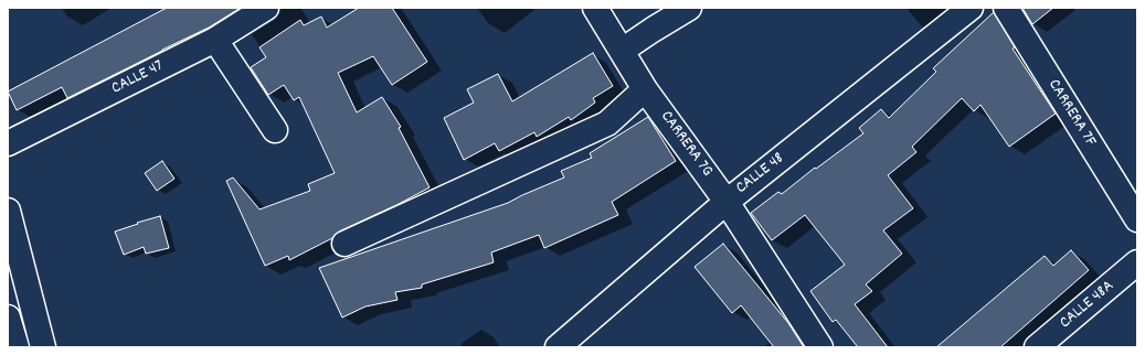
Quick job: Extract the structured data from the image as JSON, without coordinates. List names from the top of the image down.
{
  "streets": {
    "street": [
      "CALLE 47",
      "CARRERA 7F",
      "CARRERA 7G",
      "CALLE 48",
      "CALLE 48A"
    ]
  },
  "crossings": [
    ["CARRERA 7G", "CALLE 48"]
  ]
}
